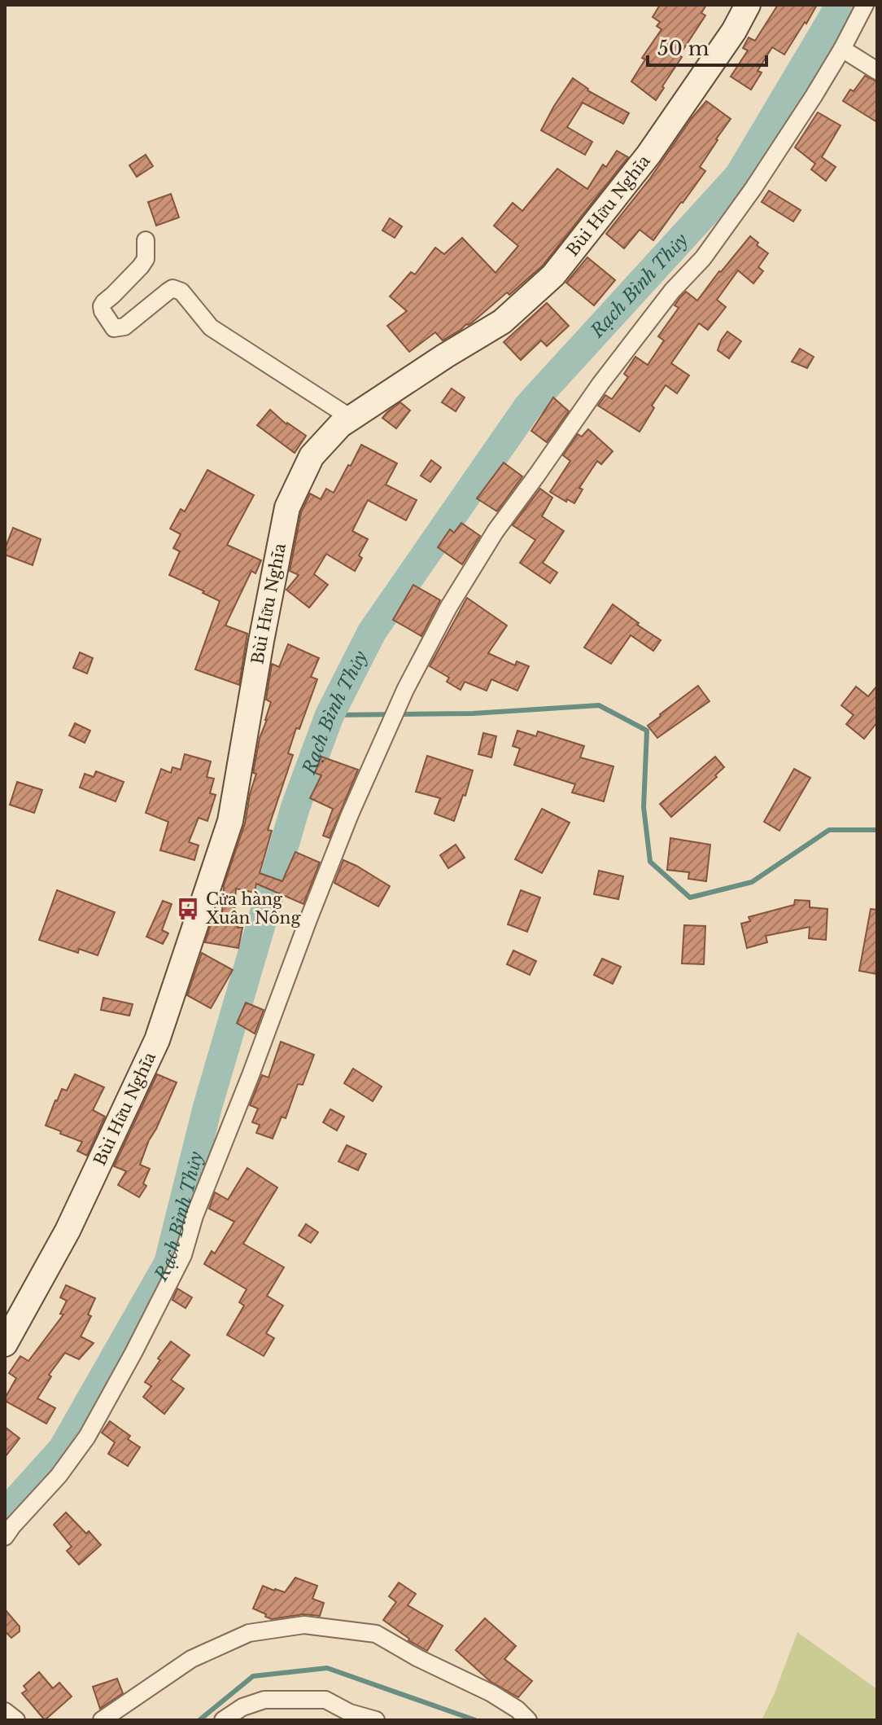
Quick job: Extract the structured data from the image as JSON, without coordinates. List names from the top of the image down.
{
  "streets": {
    "main road": ["Bùi Hữu Nghĩa"]
  },
  "water": ["Rạch Bình Thủy"],
  "places": {
    "bus stop": ["Cửa hàng Xuân Nông"]
  },
  "scale_bar": "50 m"
}
